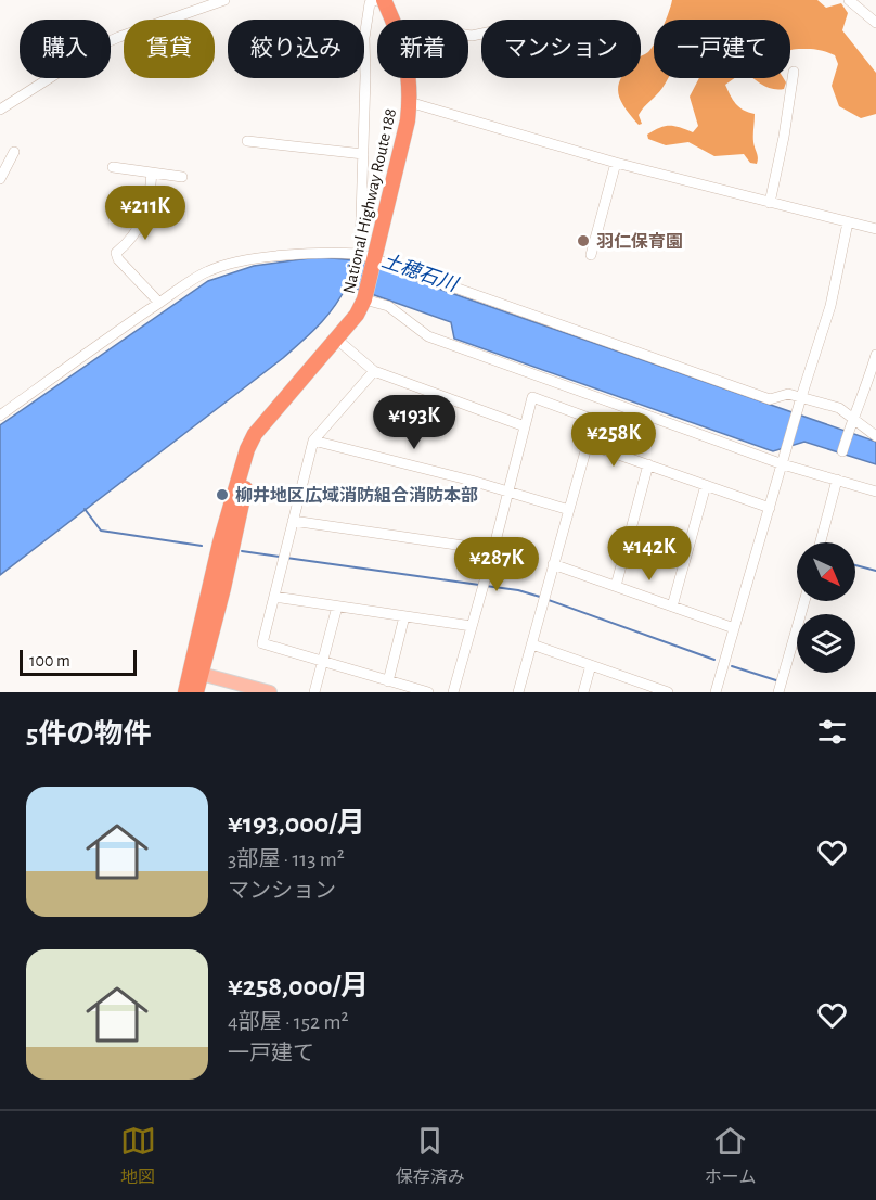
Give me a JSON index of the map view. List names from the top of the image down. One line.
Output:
{"streets":{"highway":["National Highway Route 188"]},"water":["土穂石川"],"places":["羽仁保育園","柳井地区広域消防組合消防本部"],"scale_bar":"100 m","north":"bottom right","page":{"chip":["購入","賃貸","絞り込み","新着","マンション","一戸建て"],"price":["¥211K","¥193K","¥258K","¥142K","¥287K"],"scale":"100 m","heading":"5件の物件","list":[{"name":"¥193,000/月","note":"3部屋 · 113 m² · マンション"},{"name":"¥258,000/月","note":"4部屋 · 152 m² · 一戸建て"}],"tabs":["地図","保存済み","ホーム"]}}
